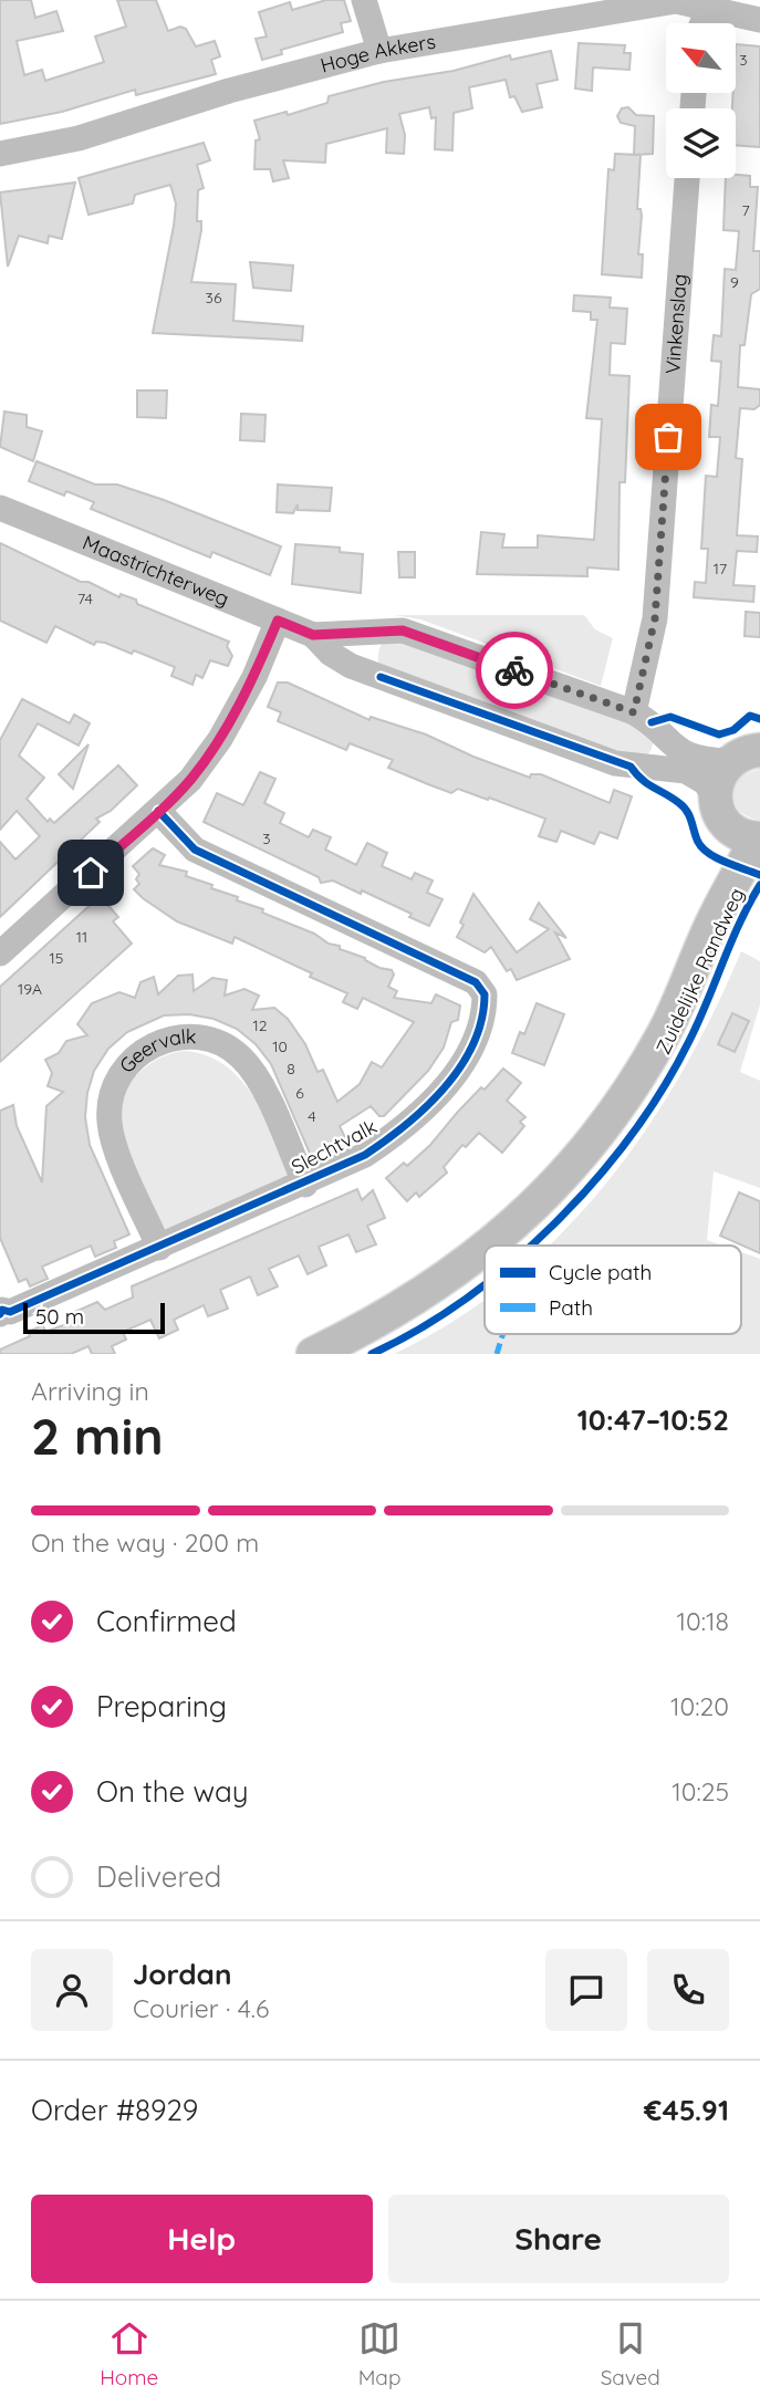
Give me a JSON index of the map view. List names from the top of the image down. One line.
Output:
{"streets":{"main road":["Zuidelijke Randweg"],"street":["Hoge Akkers","Vinkenslag","Maastrichterweg","Geervalk","Slechtvalk"]},"crossings":[["Vinkenslag","Maastrichterweg"],["Geervalk","Slechtvalk"]],"house_numbers":["3","7","9","36","17","74","3","11","15","19A","12","10","8","6","4"],"legend":["Cycle path","Path"],"scale_bar":"50 m","north":"top left","page":{"scale":"50 m","heading":["2 min","Arriving in","10:47–10:52"],"panel":["Jordan","Courier · 4.6","Order #8929","€45.91"],"bar":"On the way · 200 m","list":[["Confirmed","10:18"],["Preparing","10:20"],["On the way","10:25"],"Delivered"],"buttons":["Help","Share"],"tabs":["Home","Map","Saved"]}}
